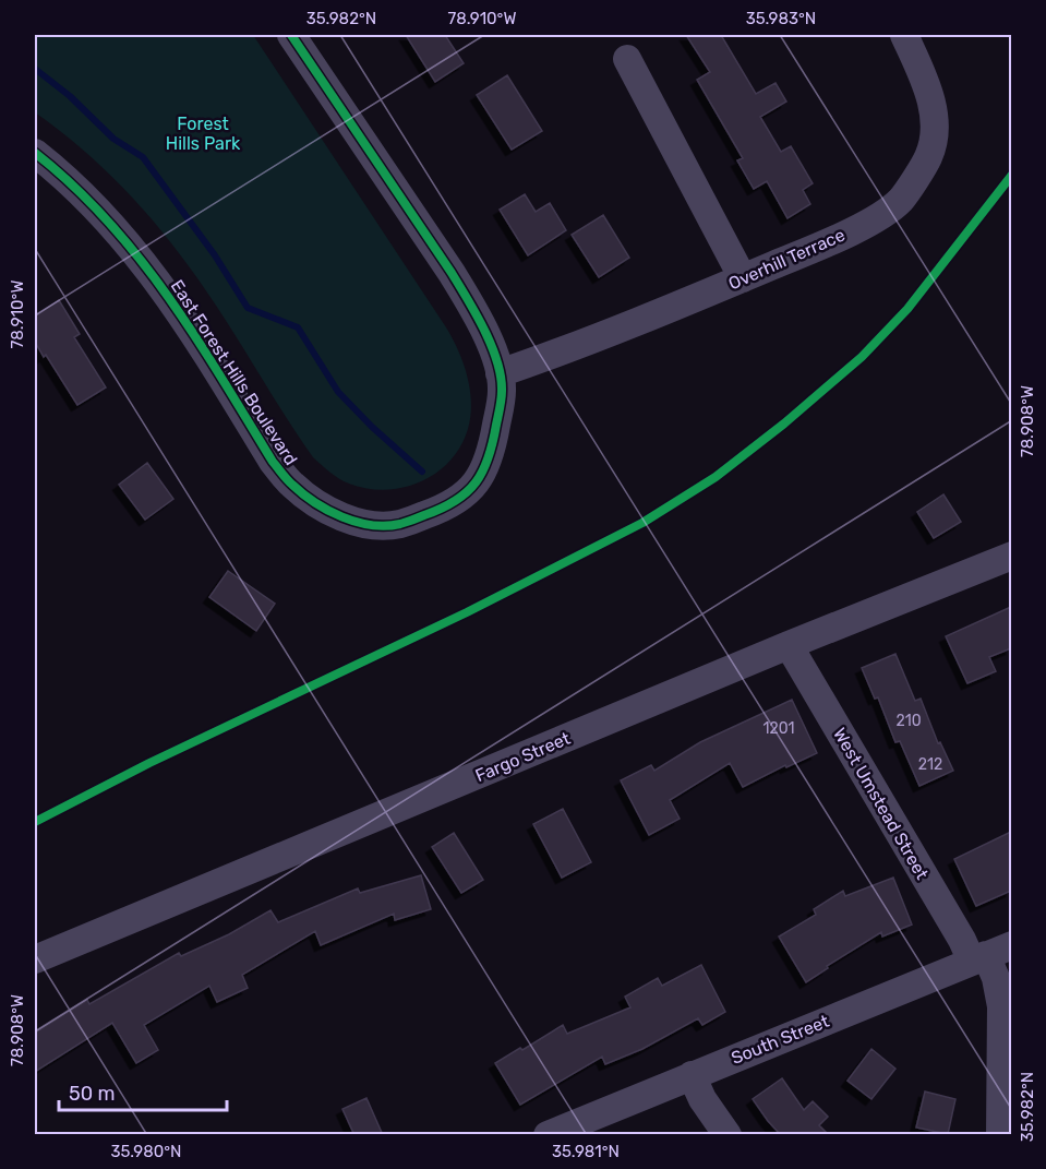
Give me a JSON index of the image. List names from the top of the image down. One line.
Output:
{"streets":{"street":["Overhill Terrace","East Forest Hills Boulevard","Fargo Street","West Umstead Street","South Street"]},"crossings":[["Overhill Terrace","East Forest Hills Boulevard"],["Fargo Street","West Umstead Street"],["West Umstead Street","South Street"]],"parks":["Forest Hills Park"],"house_numbers":["210","1201","212"],"scale_bar":"50 m","coordinates":["35.982°N","78.910°W","35.983°N","78.908°W","35.980°N","35.981°N"]}
